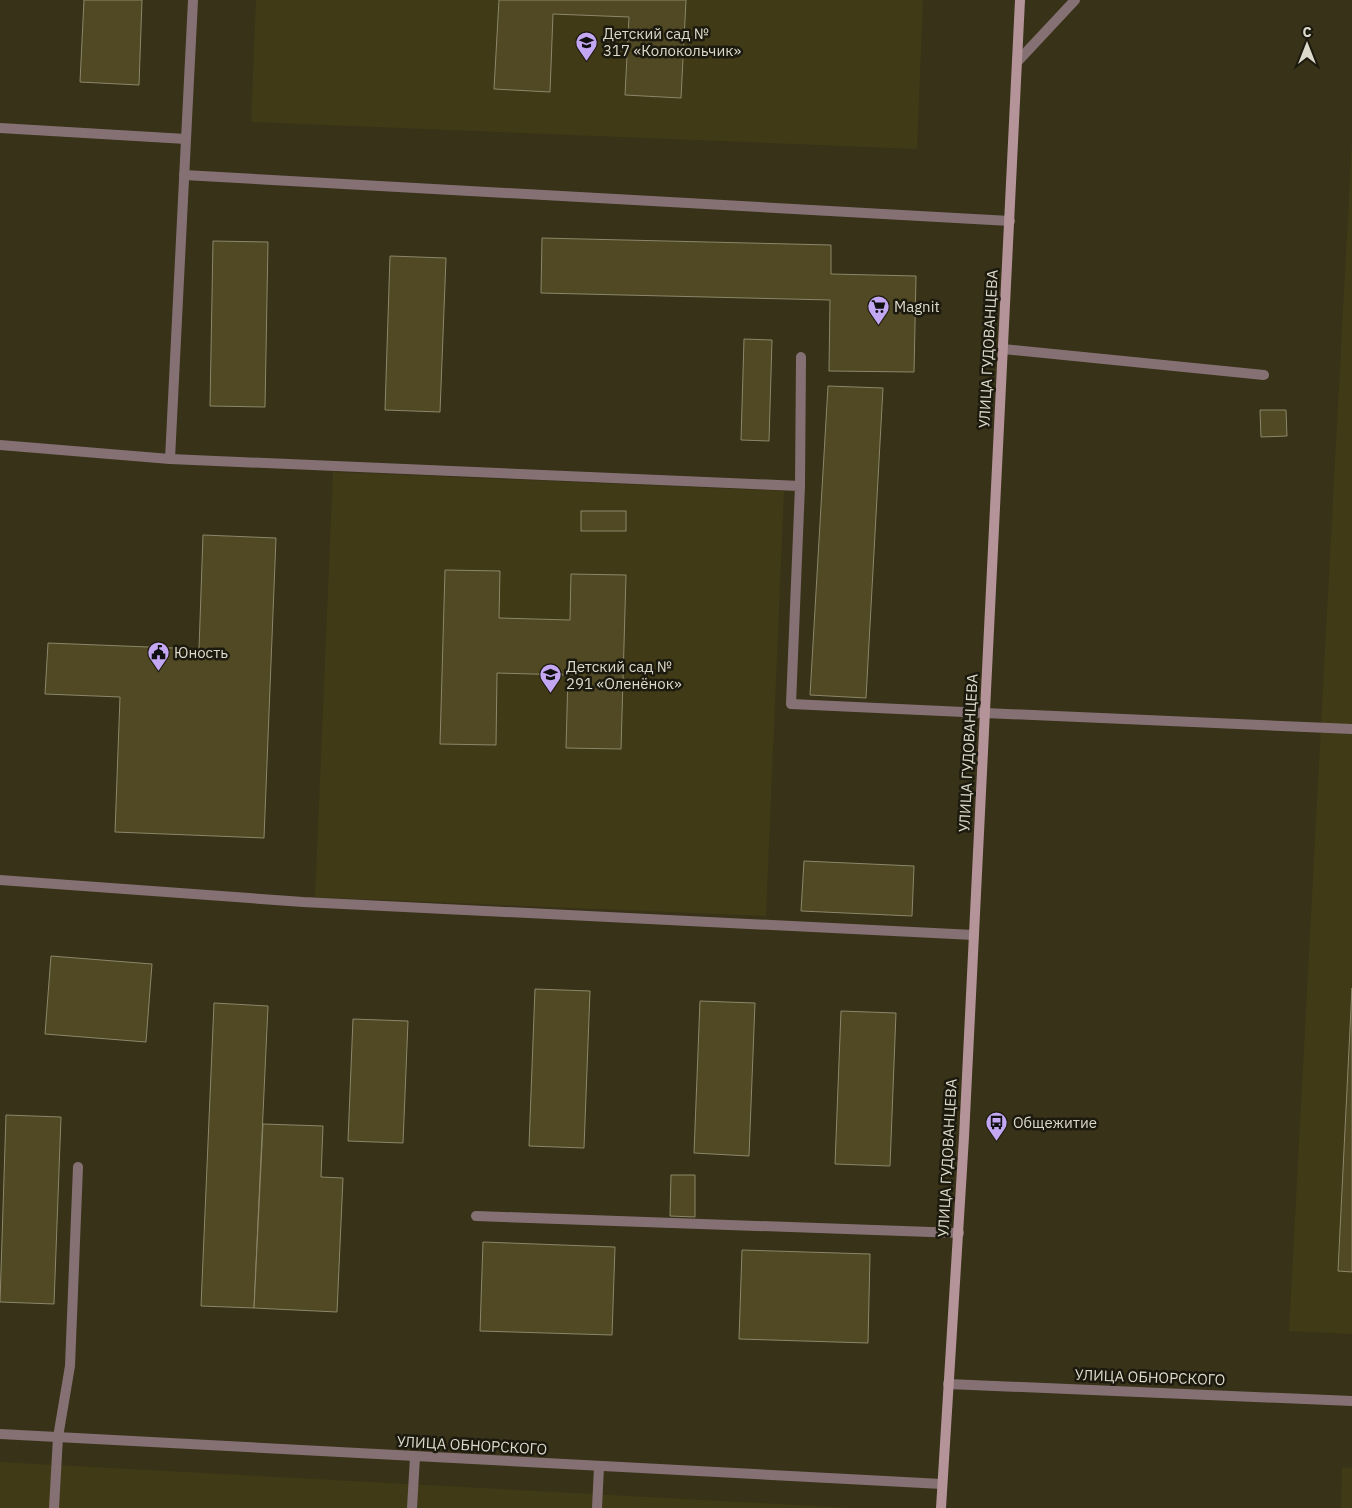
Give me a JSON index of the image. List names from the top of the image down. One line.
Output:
{"streets":{"street":["УЛИЦА ГУДОВАНЦЕВА","УЛИЦА ОБНОРСКОГО"]},"crossings":[["УЛИЦА ГУДОВАНЦЕВА","УЛИЦА ОБНОРСКОГО"]],"places":{"school or university":["Детский сад № 317 «Колокольчик»","Детский сад № 291 «Оленёнок»"],"supermarket":["Magnit"],"public building":["Юность"],"bus stop":["Общежитие"]},"north":"top"}
